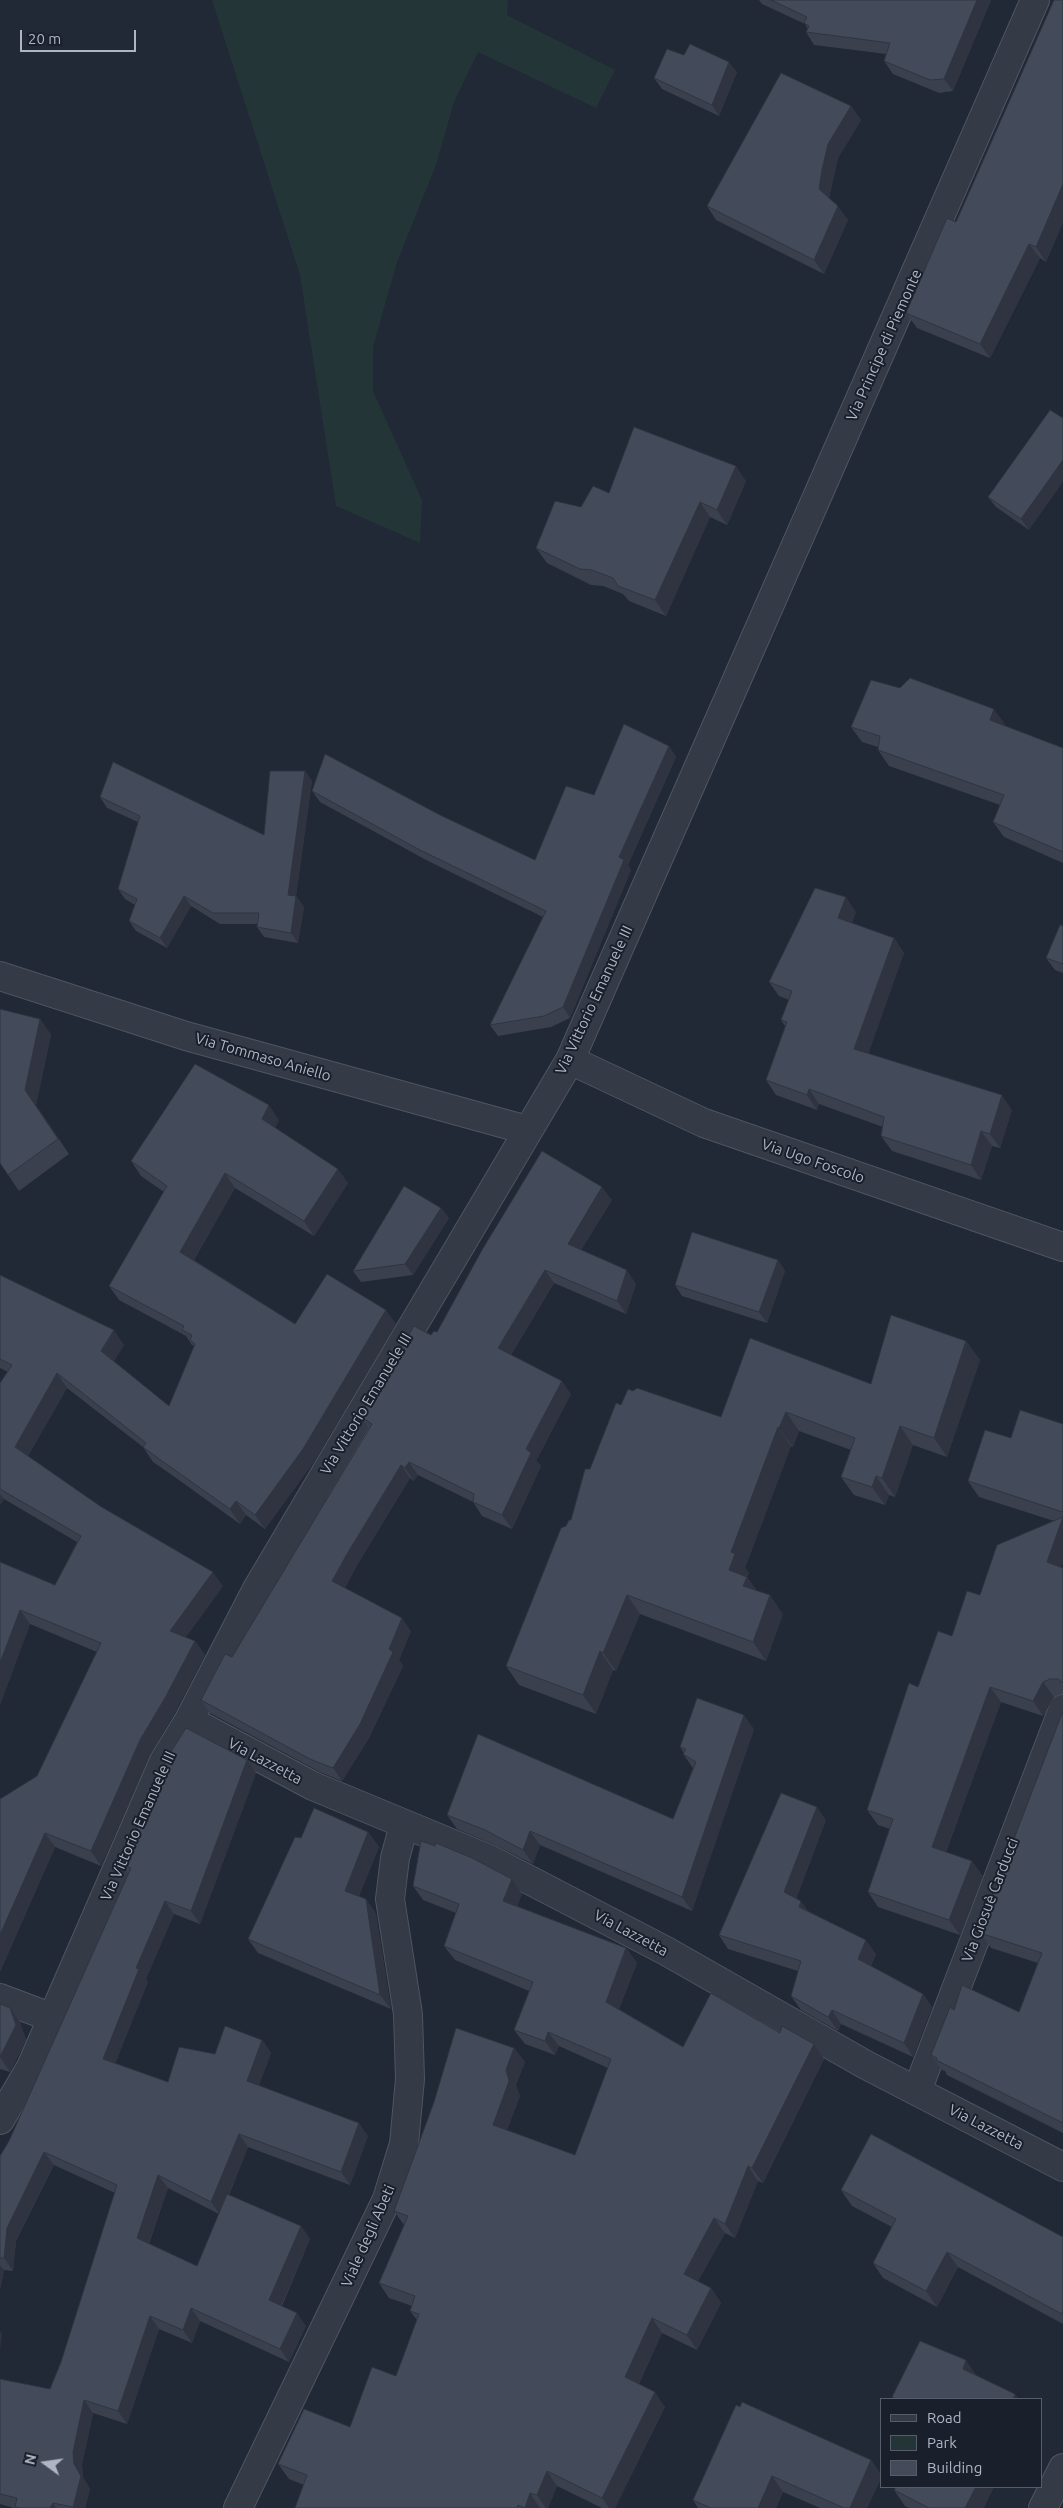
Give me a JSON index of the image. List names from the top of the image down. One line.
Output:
{"streets":{"street":["Via Principe di Piemonte","Via Vittorio Emanuele III","Via Tommaso Aniello","Via Ugo Foscolo","Via Lazzetta","Via Giosuè Carducci","Viale degli Abeti"]},"crossings":[["Via Principe di Piemonte","Via Vittorio Emanuele III"],["Via Vittorio Emanuele III","Via Tommaso Aniello"],["Via Vittorio Emanuele III","Via Ugo Foscolo"],["Via Vittorio Emanuele III","Via Lazzetta"],["Via Lazzetta","Via Giosuè Carducci"],["Via Lazzetta","Viale degli Abeti"]],"legend":["Road","Park","Building"],"scale_bar":"20 m","north":"left"}
